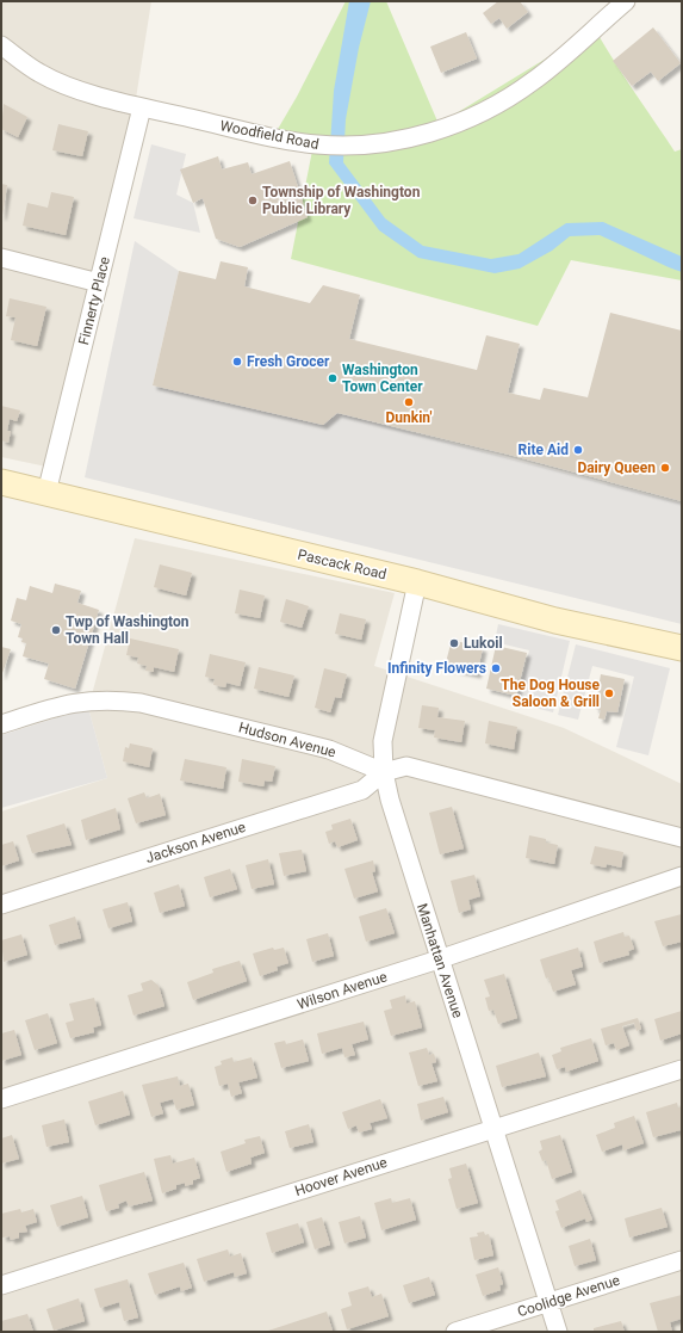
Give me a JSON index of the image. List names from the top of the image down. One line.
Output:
{"streets":{"street":["Woodfield Road","Finnerty Place","Pascack Road","Hudson Avenue","Jackson Avenue","Manhattan Avenue","Wilson Avenue","Hoover Avenue","Coolidge Avenue"]},"crossings":[["Woodfield Road","Finnerty Place"],["Finnerty Place","Pascack Road"],["Pascack Road","Manhattan Avenue"],["Hudson Avenue","Jackson Avenue"],["Hudson Avenue","Manhattan Avenue"],["Jackson Avenue","Manhattan Avenue"],["Manhattan Avenue","Wilson Avenue"],["Manhattan Avenue","Hoover Avenue"],["Manhattan Avenue","Coolidge Avenue"]],"places":["Township of Washington Public Library","Fresh Grocer","Washington Town Center","Dunkin'","Rite Aid","Dairy Queen","Twp of Washington Town Hall","Lukoil","Infinity Flowers","The Dog House Saloon & Grill"]}
